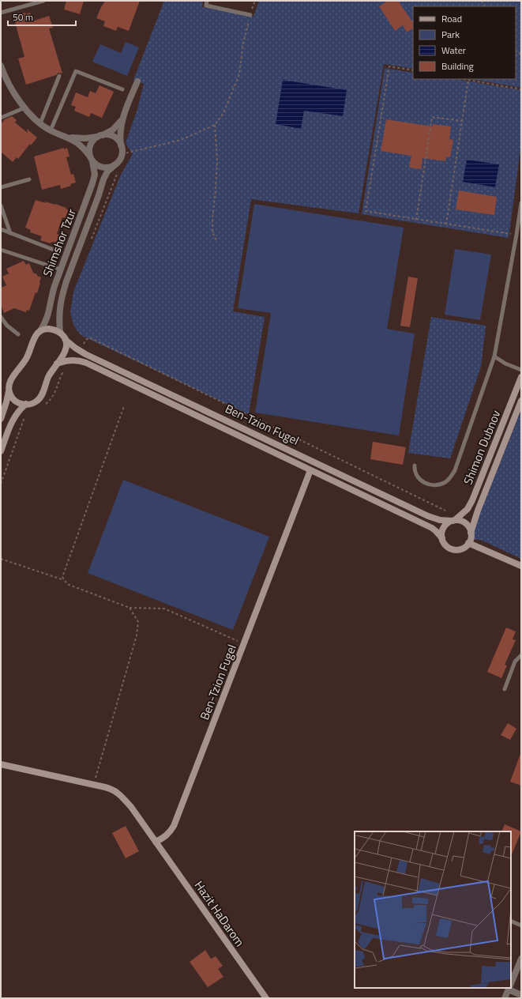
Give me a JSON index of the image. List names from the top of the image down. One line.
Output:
{"streets":{"street":["Shimshor Tzur","Ben-Tzion Fugel","Shimon Dubnov","Hazit HaDarom"]},"crossings":[["Shimshor Tzur","Ben-Tzion Fugel"],["Ben-Tzion Fugel","Shimon Dubnov"],["Ben-Tzion Fugel","Hazit HaDarom"]],"legend":["Road","Park","Water","Building"],"scale_bar":"50 m"}
